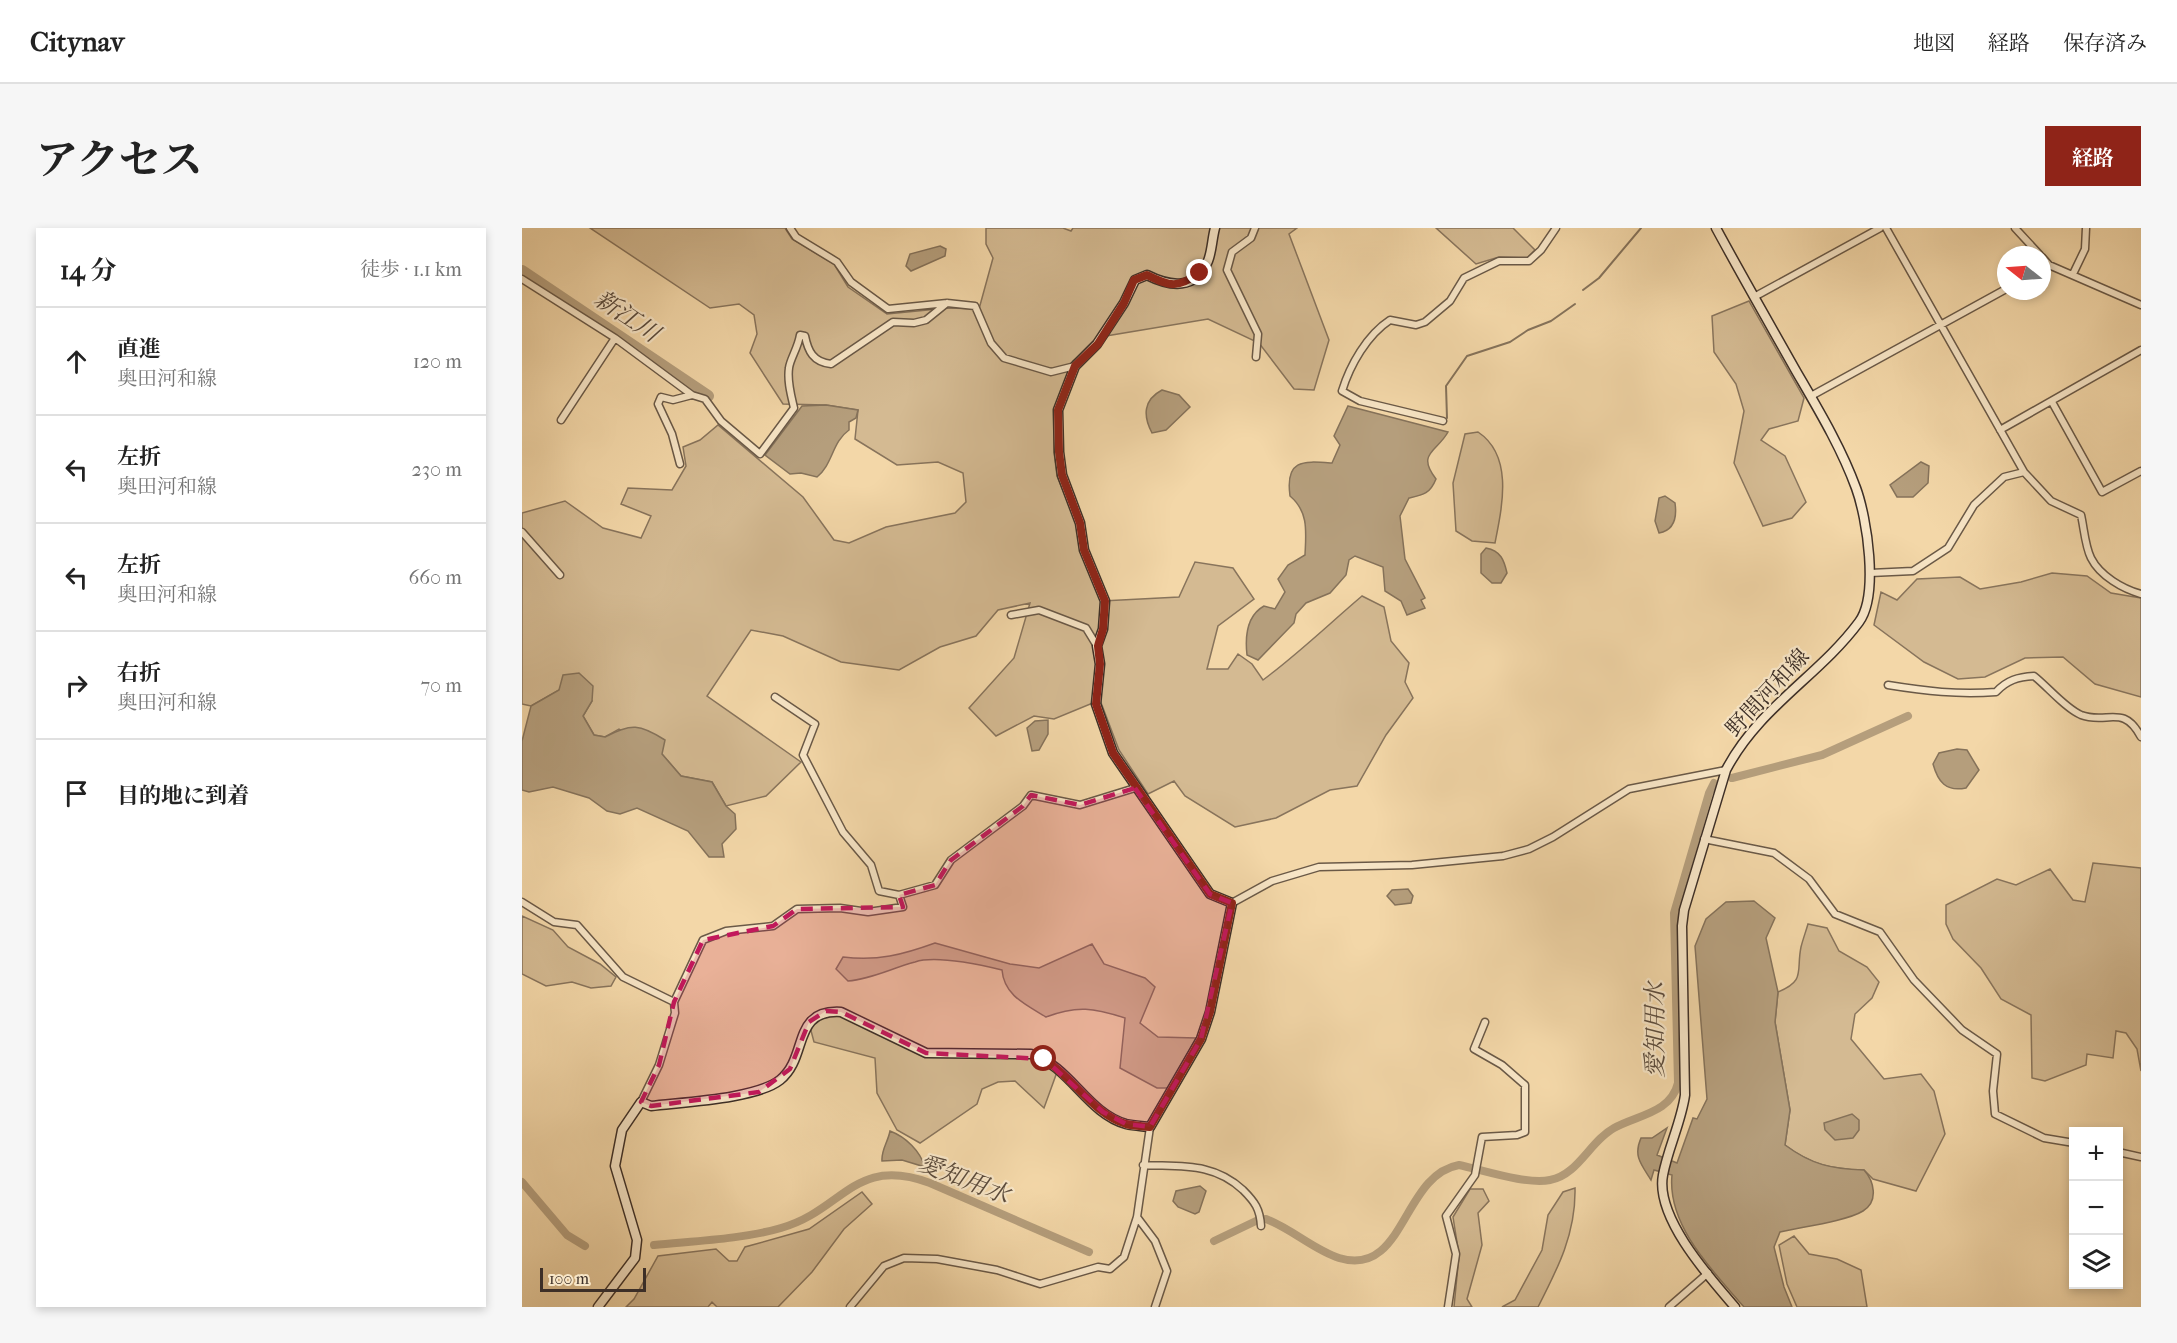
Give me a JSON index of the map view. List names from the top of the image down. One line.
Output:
{"streets":{"main road":["野間河和線"]},"water":["新江川","愛知用水"],"scale_bar":"100 m","north":"left","page":{"header":"Citynav","nav":["地図","経路","保存済み"],"title":"アクセス","buttons":"経路","heading":["14 分","徒歩 · 1.1 km"],"list":[["直進","奥田河和線","120 m"],["左折","奥田河和線","230 m"],["左折","奥田河和線","660 m"],["右折","奥田河和線","70 m"],"目的地に到着"],"map_buttons":["+","−"],"scale":"100 m"}}
